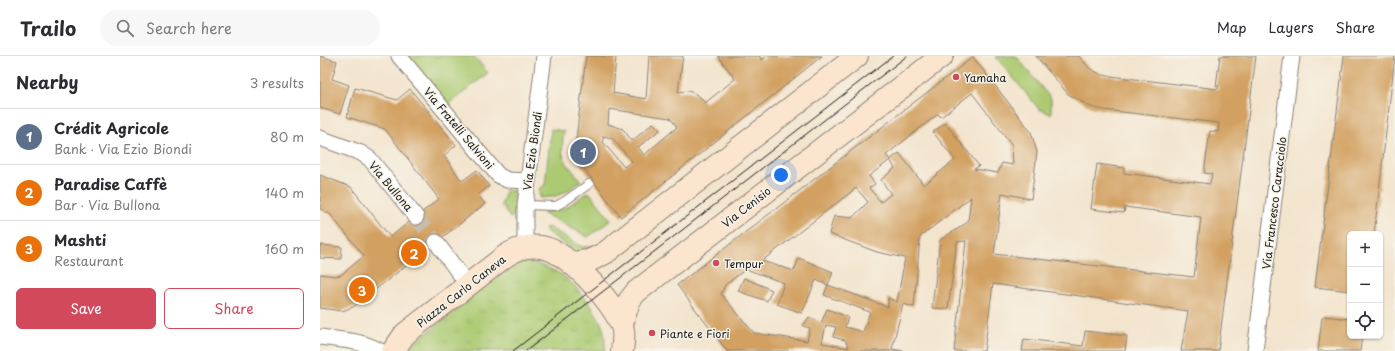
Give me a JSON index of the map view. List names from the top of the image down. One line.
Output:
{"streets":{"main road":["Via Cenisio","Piazza Carlo Caneva"],"street":["Via Fratelli Salvioni","Via Ezio Biondi","Via Bullona","Via Francesco Caracciolo"]},"crossings":[["Via Fratelli Salvioni","Via Ezio Biondi"],["Via Ezio Biondi","Piazza Carlo Caneva"],["Via Cenisio","Piazza Carlo Caneva"]],"places":["Yamaha","Tempur","Piante e Fiori"],"page":{"header":"Trailo","search":"Search here","nav":["Map","Layers","Share"],"heading":["Nearby","3 results"],"list":[{"mark":"1","name":"Crédit Agricole","note":"Bank · Via Ezio Biondi","value":"80 m"},{"mark":"2","name":"Paradise Caffè","note":"Bar · Via Bullona","value":"140 m"},{"mark":"3","name":"Mashti","note":"Restaurant","value":"160 m"}],"pins":["1","2","3"],"map_buttons":["+","−"],"buttons":["Save","Share"]}}
